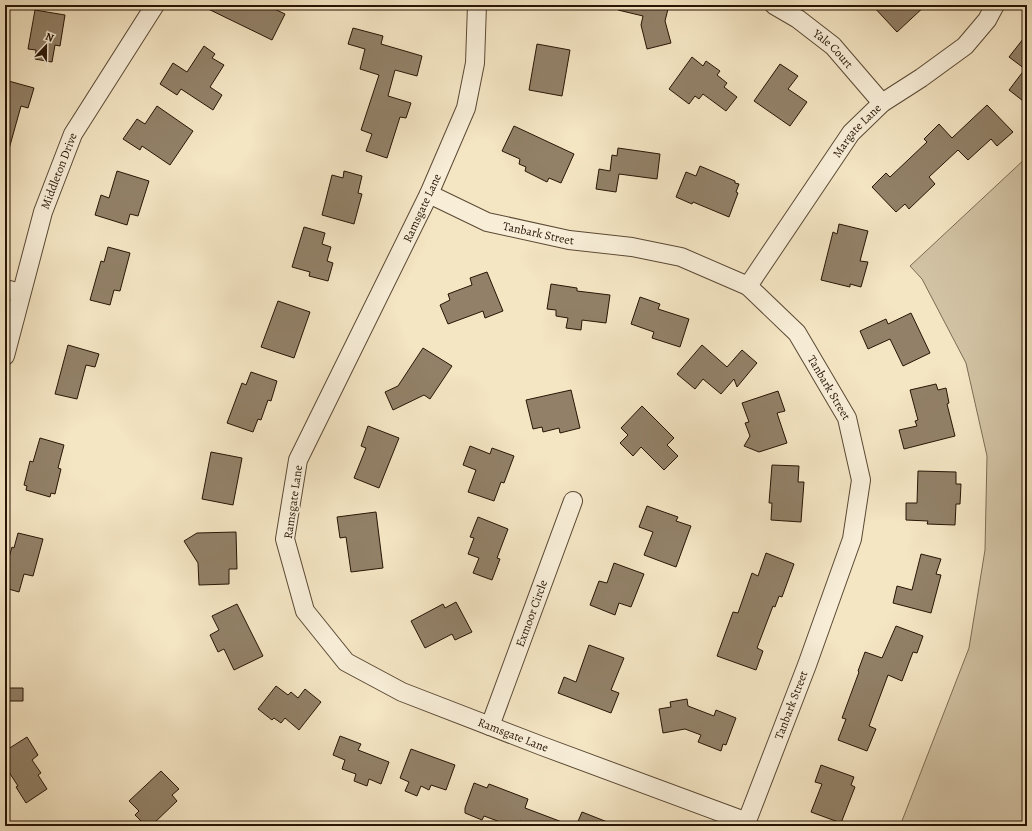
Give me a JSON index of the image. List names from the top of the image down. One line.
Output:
{"streets":{"street":["Yale Court","Margate Lane","Middleton Drive","Ramsgate Lane","Tanbark Street","Exmoor Circle"]},"crossings":[["Yale Court","Margate Lane"],["Margate Lane","Tanbark Street"],["Ramsgate Lane","Tanbark Street"],["Ramsgate Lane","Exmoor Circle"]],"north":"top"}
